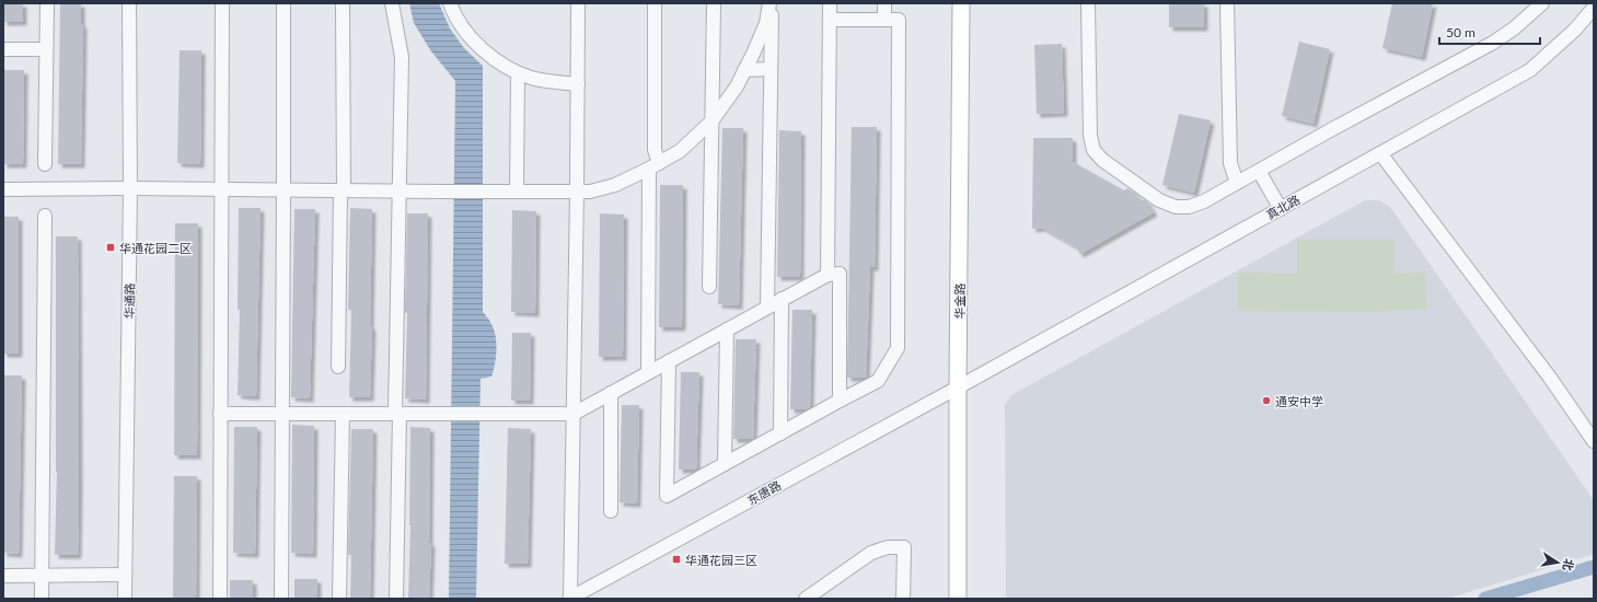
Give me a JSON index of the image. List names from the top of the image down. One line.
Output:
{"streets":{"main road":["华金路"],"street":["真北路","华通路","东唐路"]},"crossings":[["真北路","华金路"],["真北路","东唐路"],["华金路","东唐路"]],"places":{"transit":["华通花园二区","华通花园三区"],"other":["通安中学"]},"scale_bar":"50 m","north":"right"}
